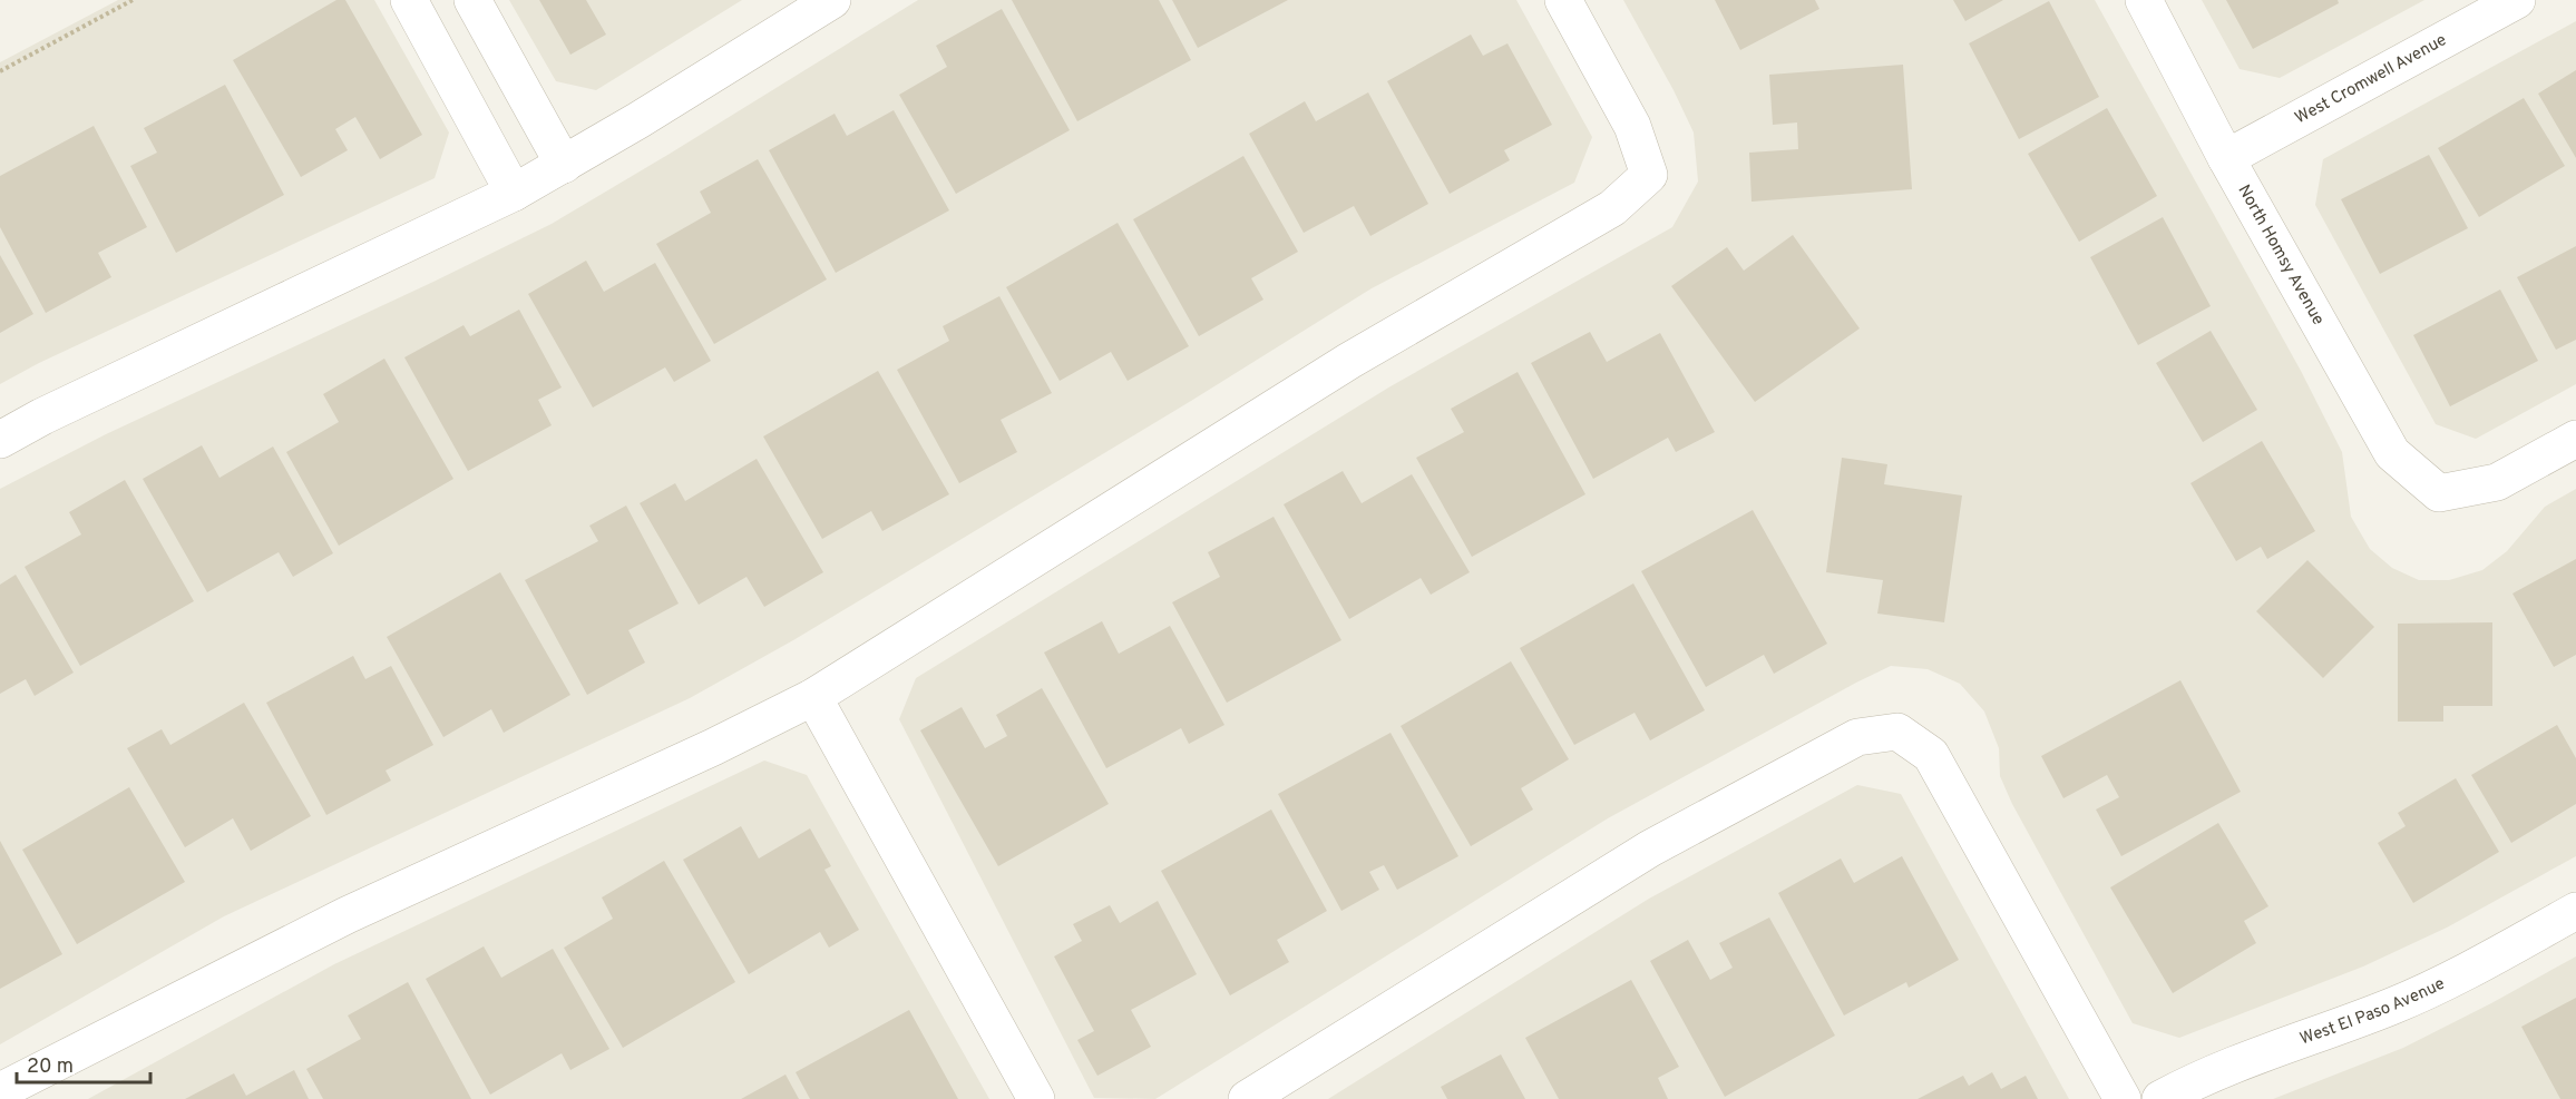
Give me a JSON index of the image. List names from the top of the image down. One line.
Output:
{"streets":{"street":["West Cromwell Avenue","North Homsy Avenue","West El Paso Avenue"]},"crossings":[["West Cromwell Avenue","North Homsy Avenue"]],"scale_bar":"20 m"}
